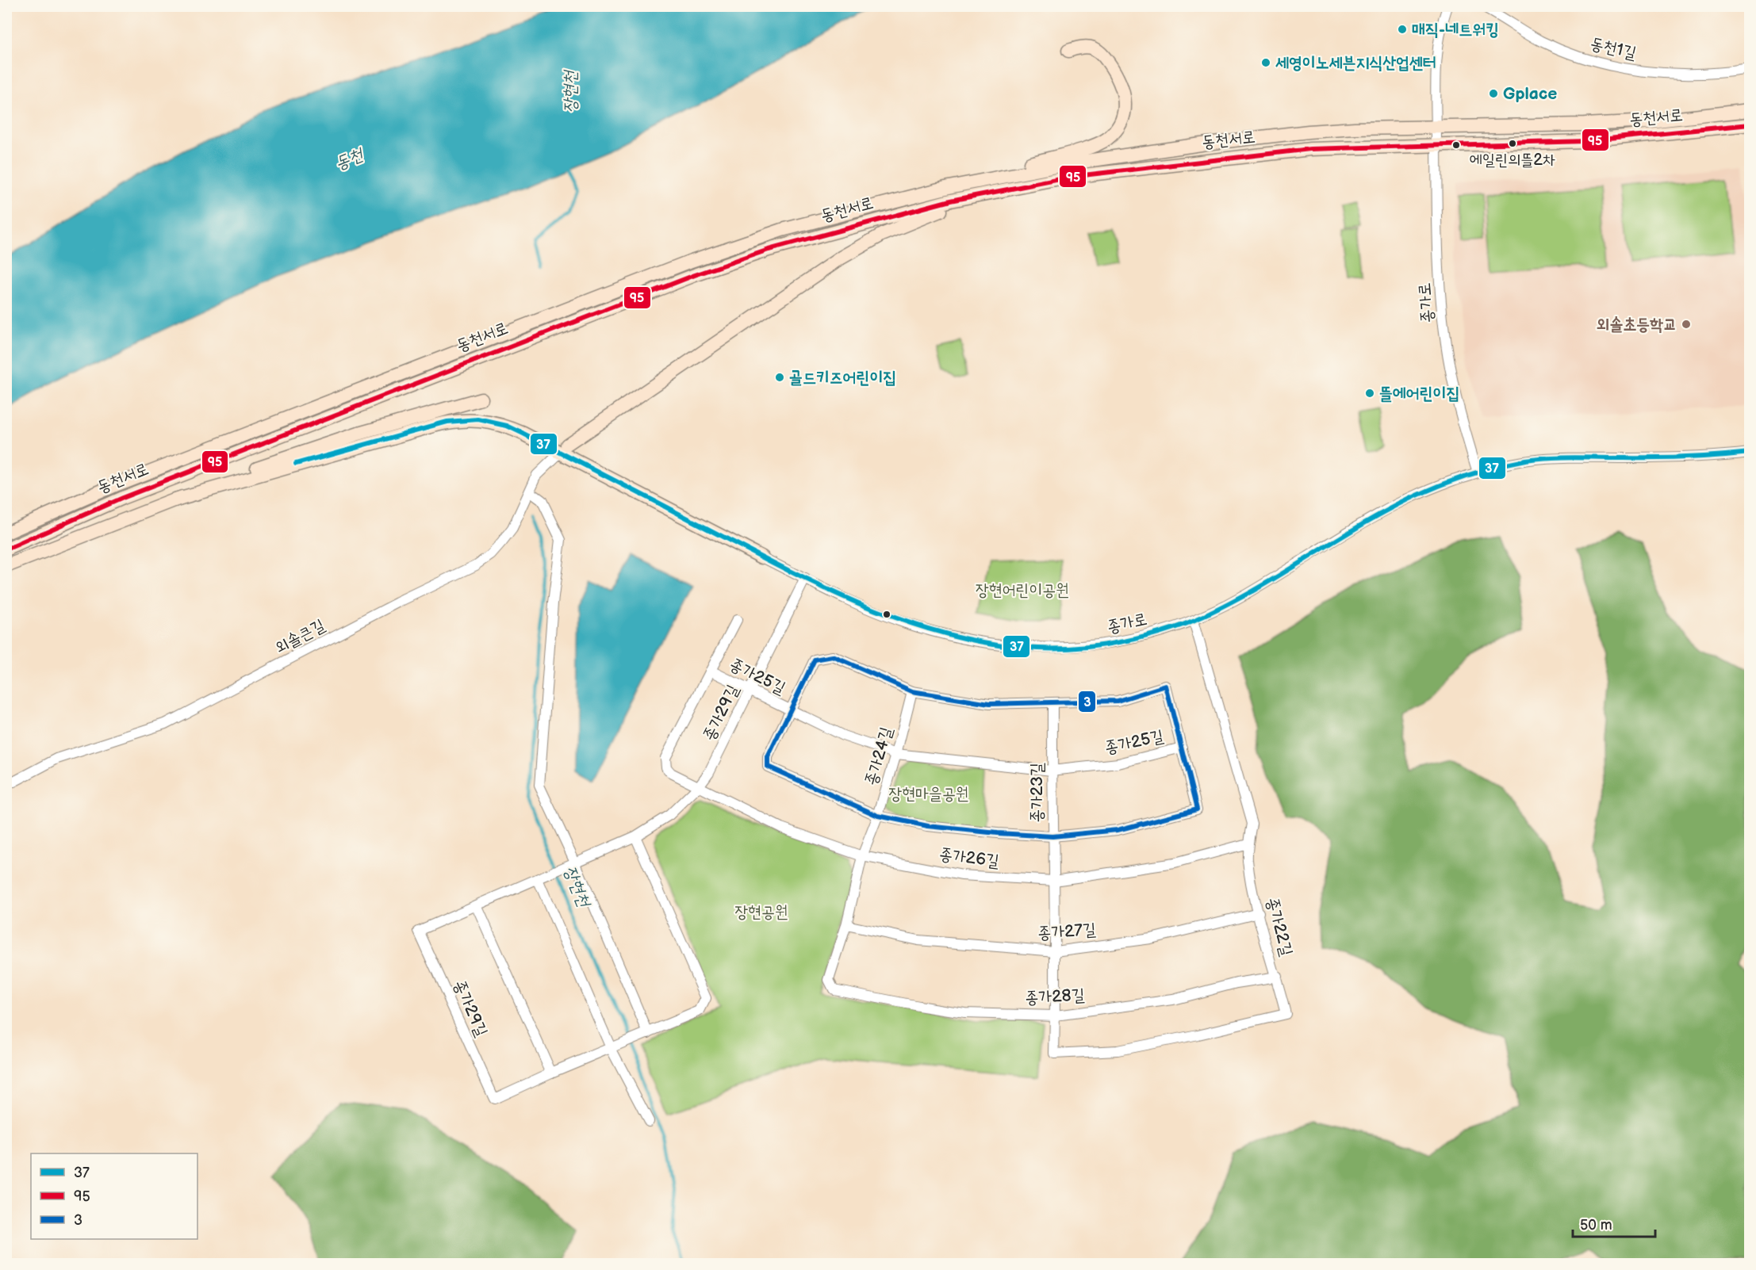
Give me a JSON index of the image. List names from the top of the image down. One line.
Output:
{"streets":{"main road":["동천서로"],"street":["동천1길","종가로","외솔큰길","종가25길","종가29길","종가24길","종가23길","종가26길","종가22길","종가27길","종가28길"]},"crossings":[["동천서로","종가로"],["종가로","종가29길"],["종가로","종가22길"],["종가25길","종가29길"],["종가25길","종가24길"],["종가25길","종가23길"],["종가25길","종가26길"],["종가29길","종가26길"],["종가24길","종가26길"],["종가24길","종가27길"],["종가24길","종가28길"],["종가23길","종가26길"],["종가23길","종가22길"],["종가23길","종가27길"],["종가23길","종가28길"],["종가26길","종가22길"],["종가22길","종가27길"],["종가22길","종가28길"]],"water":["장현천","동천"],"parks":["장현어린이공원","장현마을공원","장현공원"],"places":["매직-네트워킹","세영이노세븐지식산업센터","Gplace","에일린의뜰2차","외솔초등학교","골드키즈어린이집","뜰에어린이집"],"lines":["transit line 95","transit line 37","transit line 3"],"legend":["37","95","3"],"scale_bar":"50 m"}
